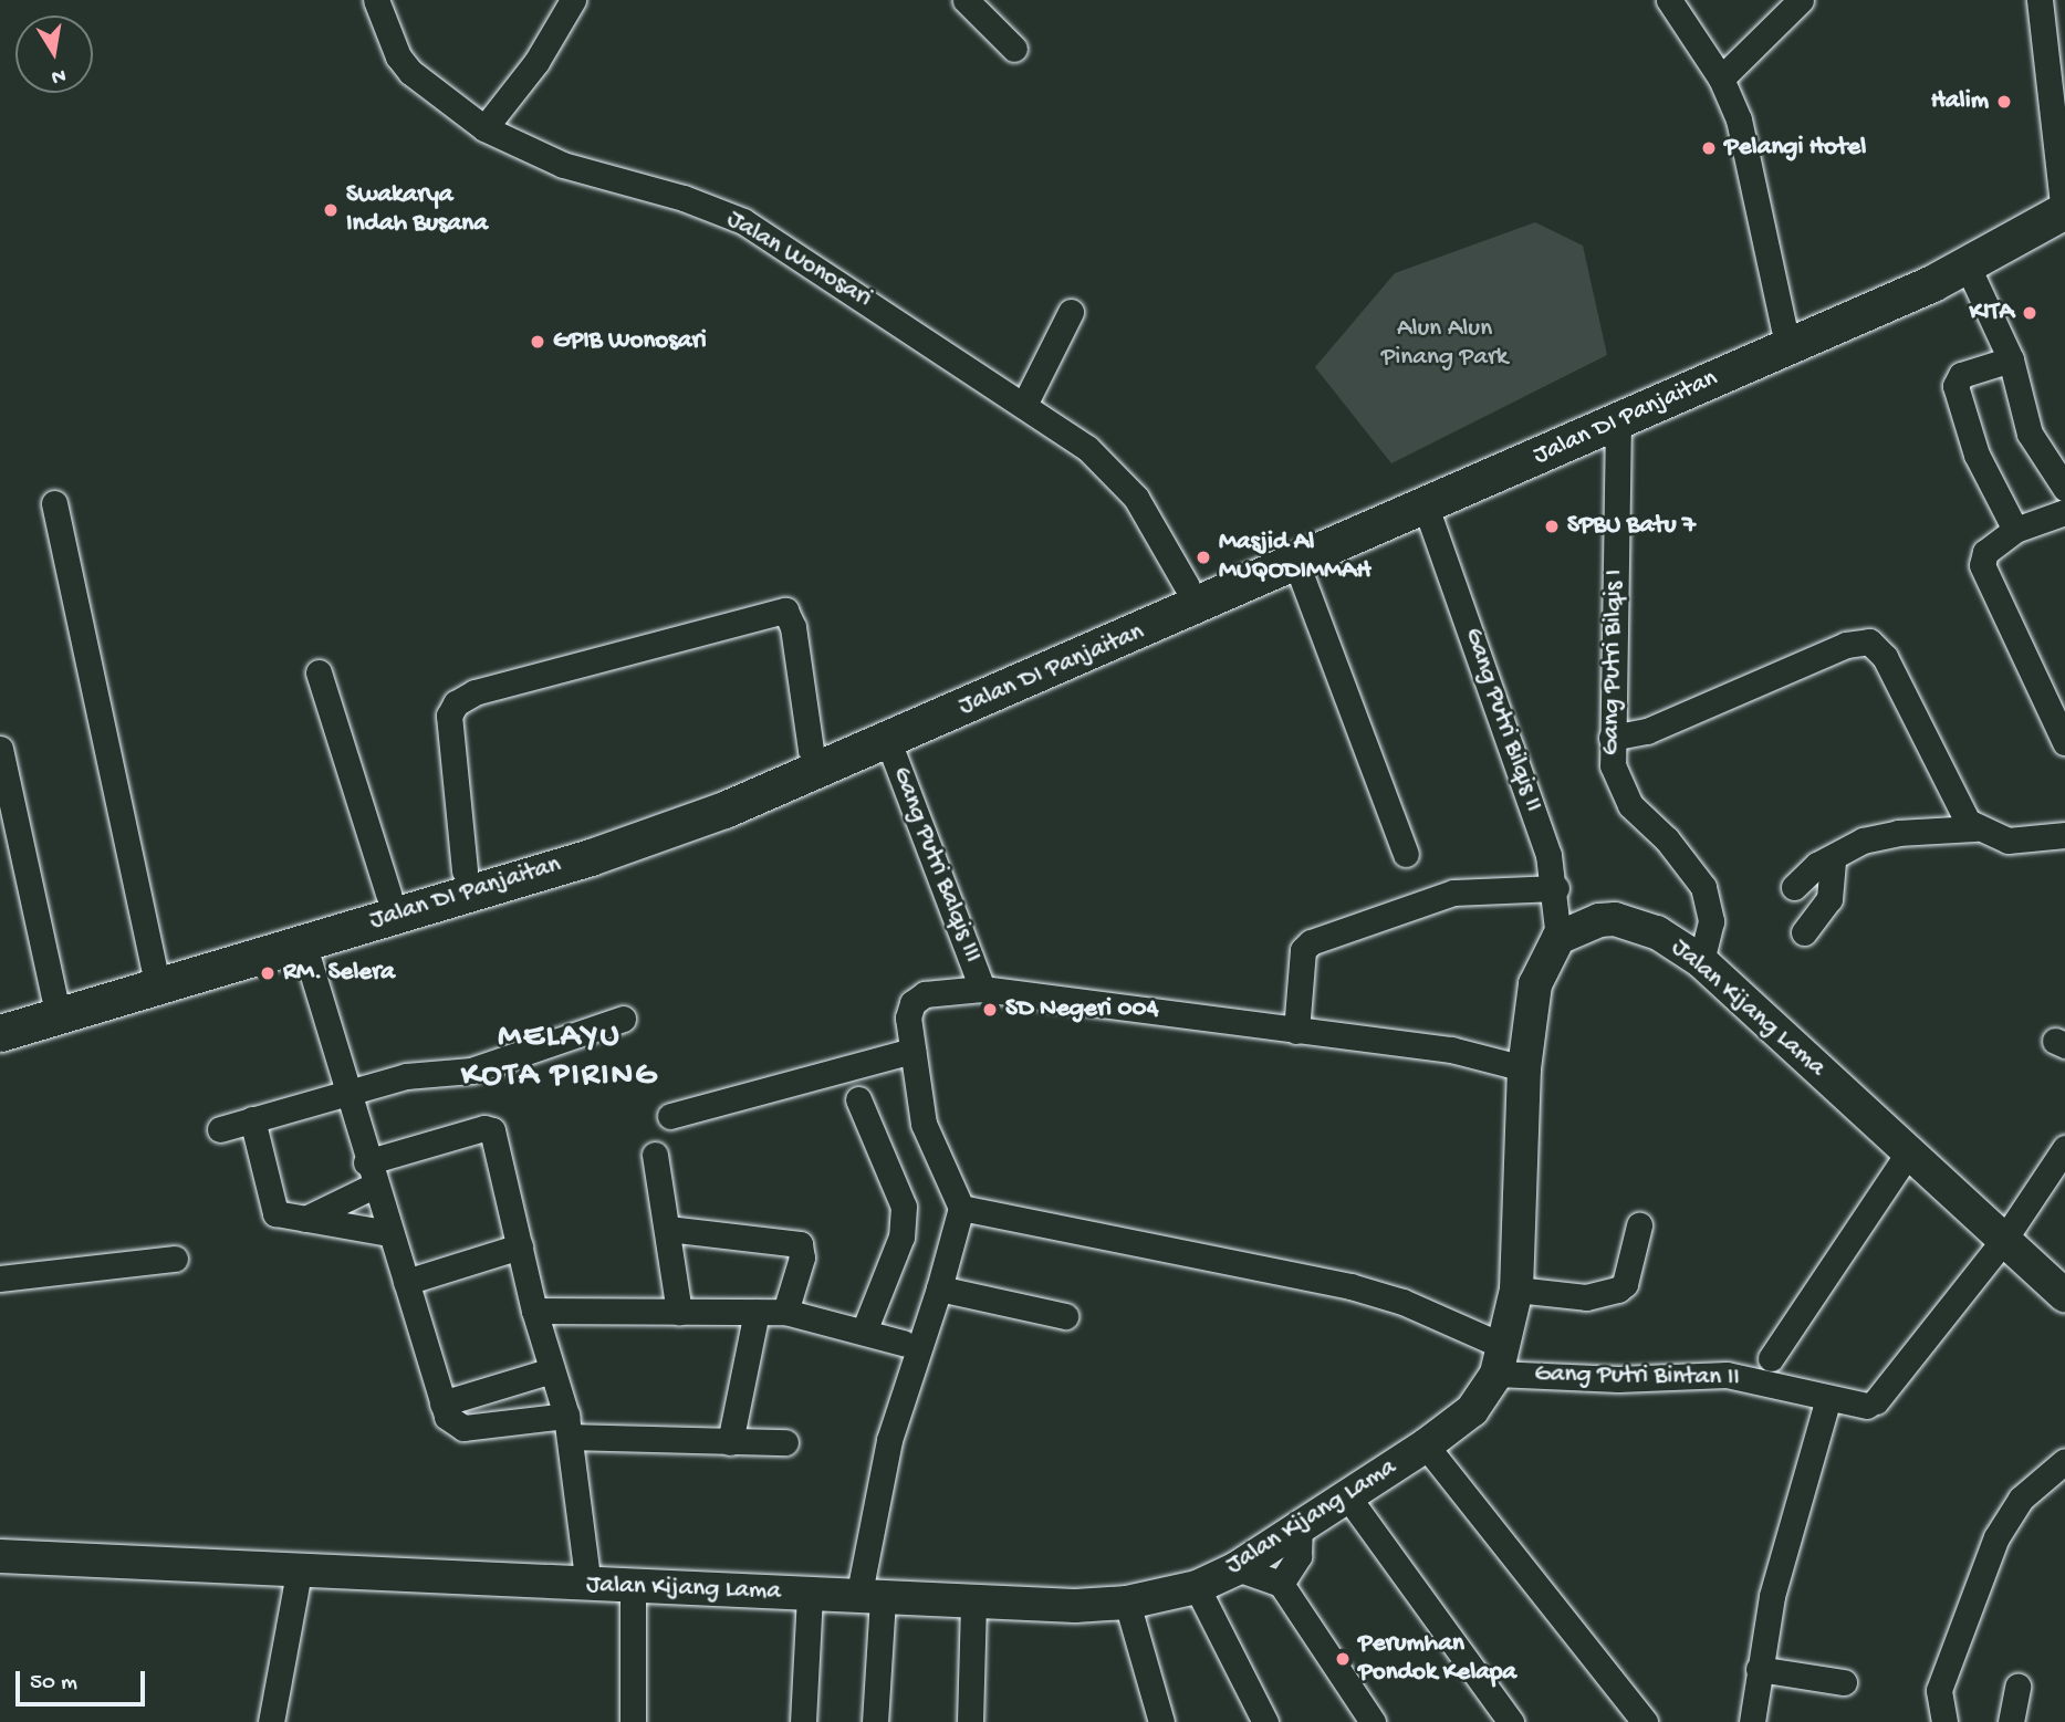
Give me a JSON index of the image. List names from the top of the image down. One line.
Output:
{"streets":{"highway":["Jalan DI Panjaitan"],"main road":["Jalan Kijang Lama"],"street":["Jalan Wonosari","Gang Putri Bilqis I","Gang Putri Bilqis II","Gang Putri Balqis III","Gang Putri Bintan II"]},"crossings":[["Jalan Wonosari","Jalan DI Panjaitan"],["Jalan DI Panjaitan","Gang Putri Bilqis I"],["Jalan DI Panjaitan","Gang Putri Bilqis II"],["Jalan DI Panjaitan","Gang Putri Balqis III"],["Gang Putri Bilqis I","Jalan Kijang Lama"],["Gang Putri Bilqis II","Jalan Kijang Lama"],["Jalan Kijang Lama","Gang Putri Bintan II"]],"districts":["MELAYU KOTA PIRING"],"parks":["Alun Alun Pinang Park"],"places":["Halim","Pelangi Hotel","Swakarya Indah Busana","KITA","GPIB Wonosari","SPBU Batu 7","Masjid Al MUQODIMMAH","RM. Selera","SD Negeri 004","Perumhan Pondok Kelapa"],"scale_bar":"50 m","north":"bottom"}
